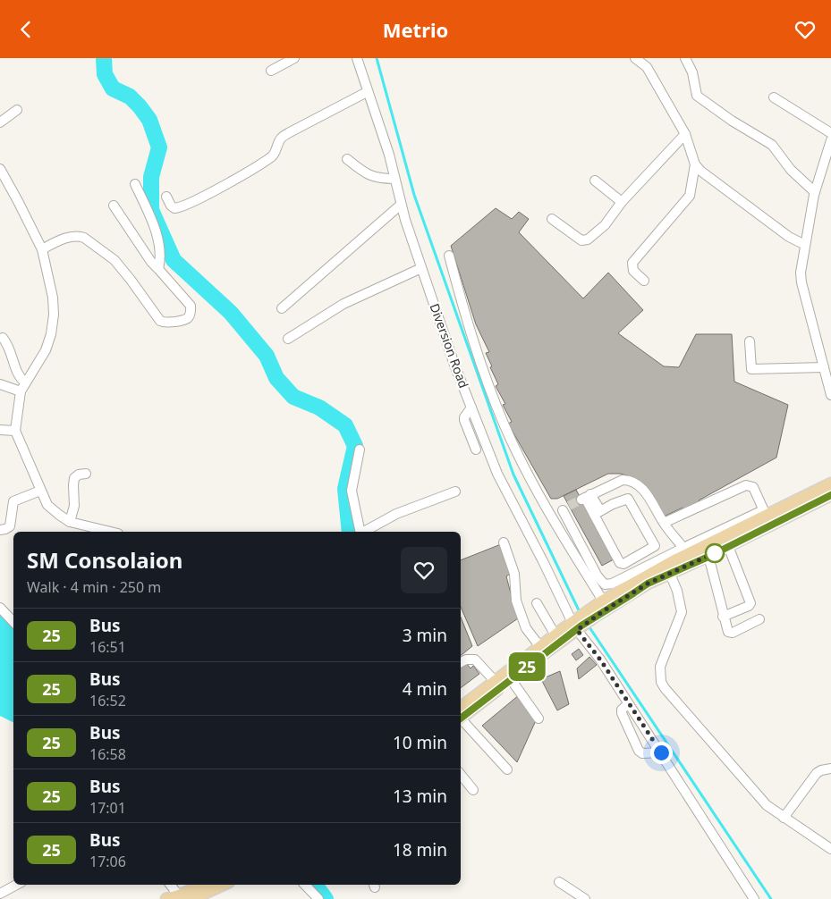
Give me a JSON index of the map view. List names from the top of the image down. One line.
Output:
{"streets":{"street":["Diversion Road"]},"lines":["bus line 25"],"page":{"header":"Metrio","on_map":"25","heading":["SM Consolaion","Walk · 4 min · 250 m"],"list":[{"mark":"25","name":"Bus","note":"16:51","value":"3 min"},{"mark":"25","name":"Bus","note":"16:52","value":"4 min"},{"mark":"25","name":"Bus","note":"16:58","value":"10 min"},{"mark":"25","name":"Bus","note":"17:01","value":"13 min"},{"mark":"25","name":"Bus","note":"17:06","value":"18 min"}]}}
